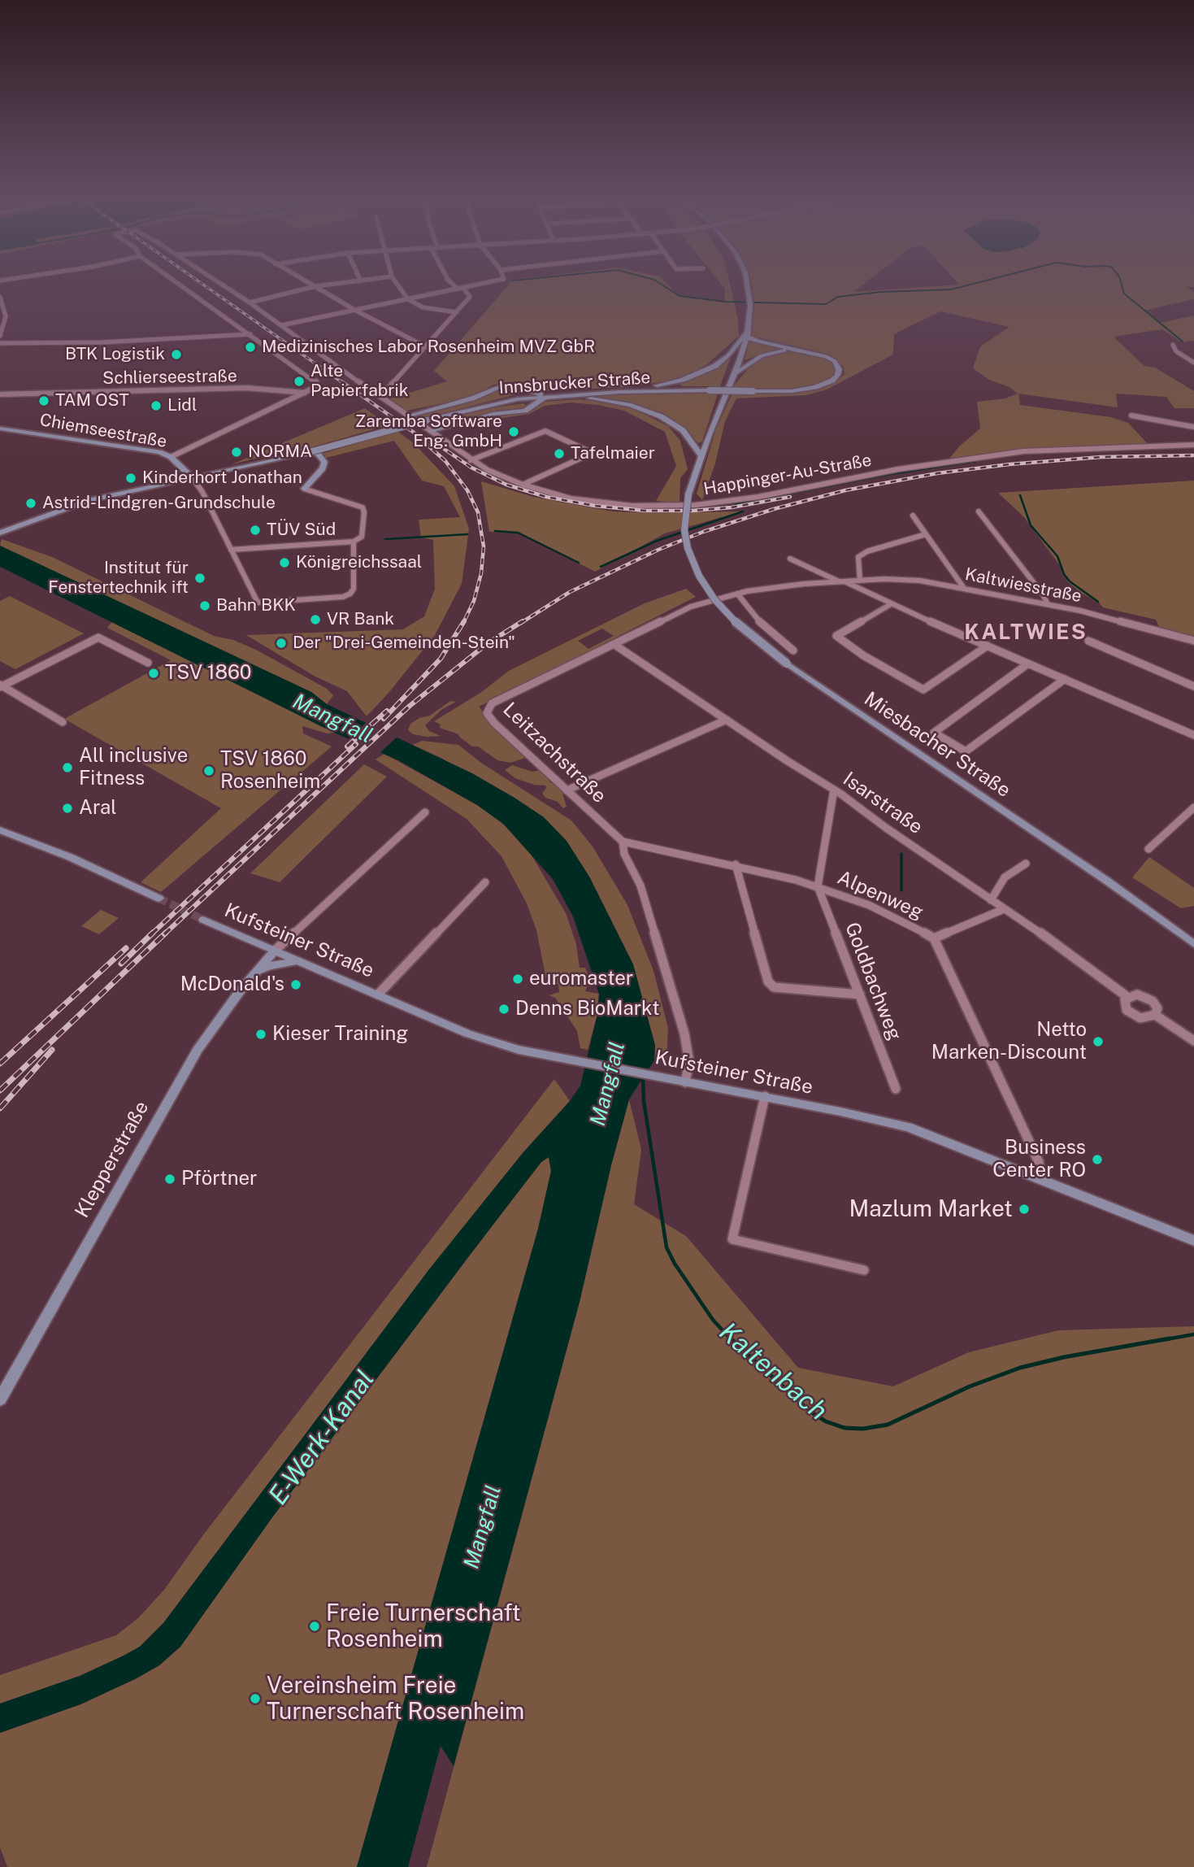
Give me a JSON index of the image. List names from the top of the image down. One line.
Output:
{"streets":{"main road":["Innsbrucker Straße","Chiemseestraße","Miesbacher Straße","Kufsteiner Straße","Klepperstraße"],"street":["Schlierseestraße","Happinger-Au-Straße","Kaltwiesstraße","Leitzachstraße","Isarstraße","Alpenweg","Goldbachweg"]},"crossings":[["Innsbrucker Straße","Chiemseestraße"],["Kaltwiesstraße","Leitzachstraße"],["Leitzachstraße","Isarstraße"],["Leitzachstraße","Alpenweg"],["Leitzachstraße","Kufsteiner Straße"],["Alpenweg","Kufsteiner Straße"],["Alpenweg","Goldbachweg"],["Kufsteiner Straße","Klepperstraße"]],"districts":["KALTWIES"],"water":["Mangfall","Kaltenbach","E-Werk-Kanal"],"places":["Medizinisches Labor Rosenheim MVZ GbR","BTK Logistik","Alte Papierfabrik","TAM OST","Lidl","Zaremba Software Eng. GmbH","NORMA","Tafelmaier","Kinderhort Jonathan","Astrid-Lindgren-Grundschule","TÜV Süd","Königreichssaal","Institut für Fenstertechnik ift","Bahn BKK","VR Bank","Der \"Drei-Gemeinden-Stein\"","TSV 1860","All inclusive Fitness","TSV 1860 Rosenheim","Aral","euromaster","McDonald's","Denns BioMarkt","Kieser Training","Netto Marken-Discount","Business Center RO","Pförtner","Mazlum Market","Freie Turnerschaft Rosenheim","Vereinsheim Freie Turnerschaft Rosenheim"]}
